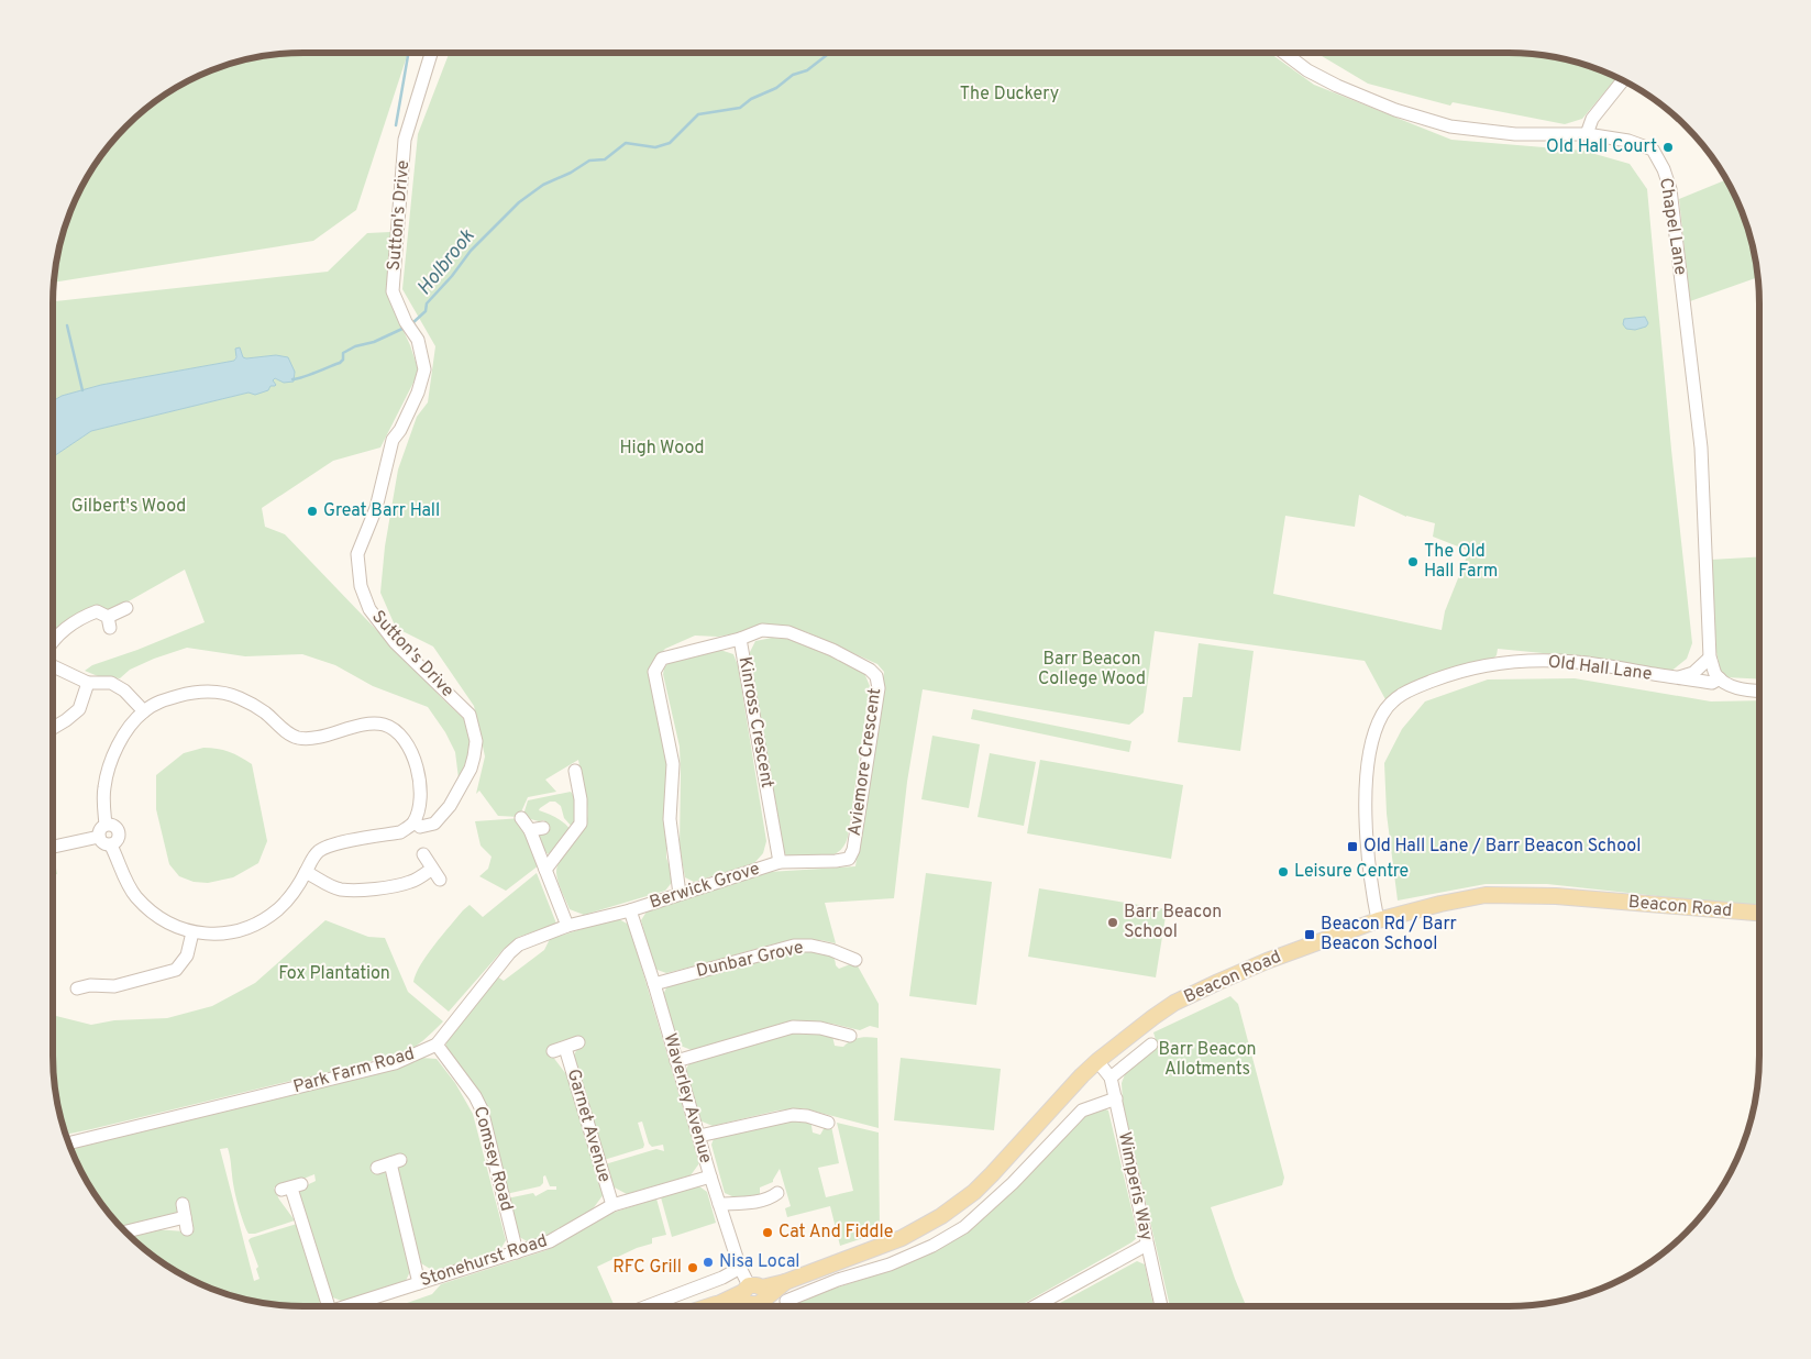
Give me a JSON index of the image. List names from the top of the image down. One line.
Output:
{"streets":{"main road":["Beacon Road"],"street":["Sutton's Drive","Chapel Lane","Old Hall Lane","Kinross Crescent","Aviemore Crescent","Berwick Grove","Dunbar Grove","Park Farm Road","Waverley Avenue","Garnet Avenue","Comsey Road","Wimperis Way","Stonehurst Road"]},"crossings":[["Chapel Lane","Old Hall Lane"],["Old Hall Lane","Beacon Road"],["Kinross Crescent","Aviemore Crescent"],["Kinross Crescent","Berwick Grove"],["Aviemore Crescent","Berwick Grove"],["Berwick Grove","Park Farm Road"],["Berwick Grove","Waverley Avenue"],["Beacon Road","Waverley Avenue"],["Beacon Road","Wimperis Way"],["Dunbar Grove","Waverley Avenue"],["Park Farm Road","Waverley Avenue"],["Park Farm Road","Comsey Road"],["Waverley Avenue","Stonehurst Road"],["Garnet Avenue","Stonehurst Road"],["Comsey Road","Stonehurst Road"]],"water":["Holbrook"],"parks":["The Duckery","High Wood","Gilbert's Wood","Barr Beacon College Wood","Fox Plantation","Barr Beacon Allotments"],"places":{"other":["Old Hall Court","Great Barr Hall","The Old Hall Farm","Leisure Centre","Barr Beacon School","Cat And Fiddle","Nisa Local","RFC Grill"],"transit":["Old Hall Lane / Barr Beacon School","Beacon Rd / Barr Beacon School"]}}
